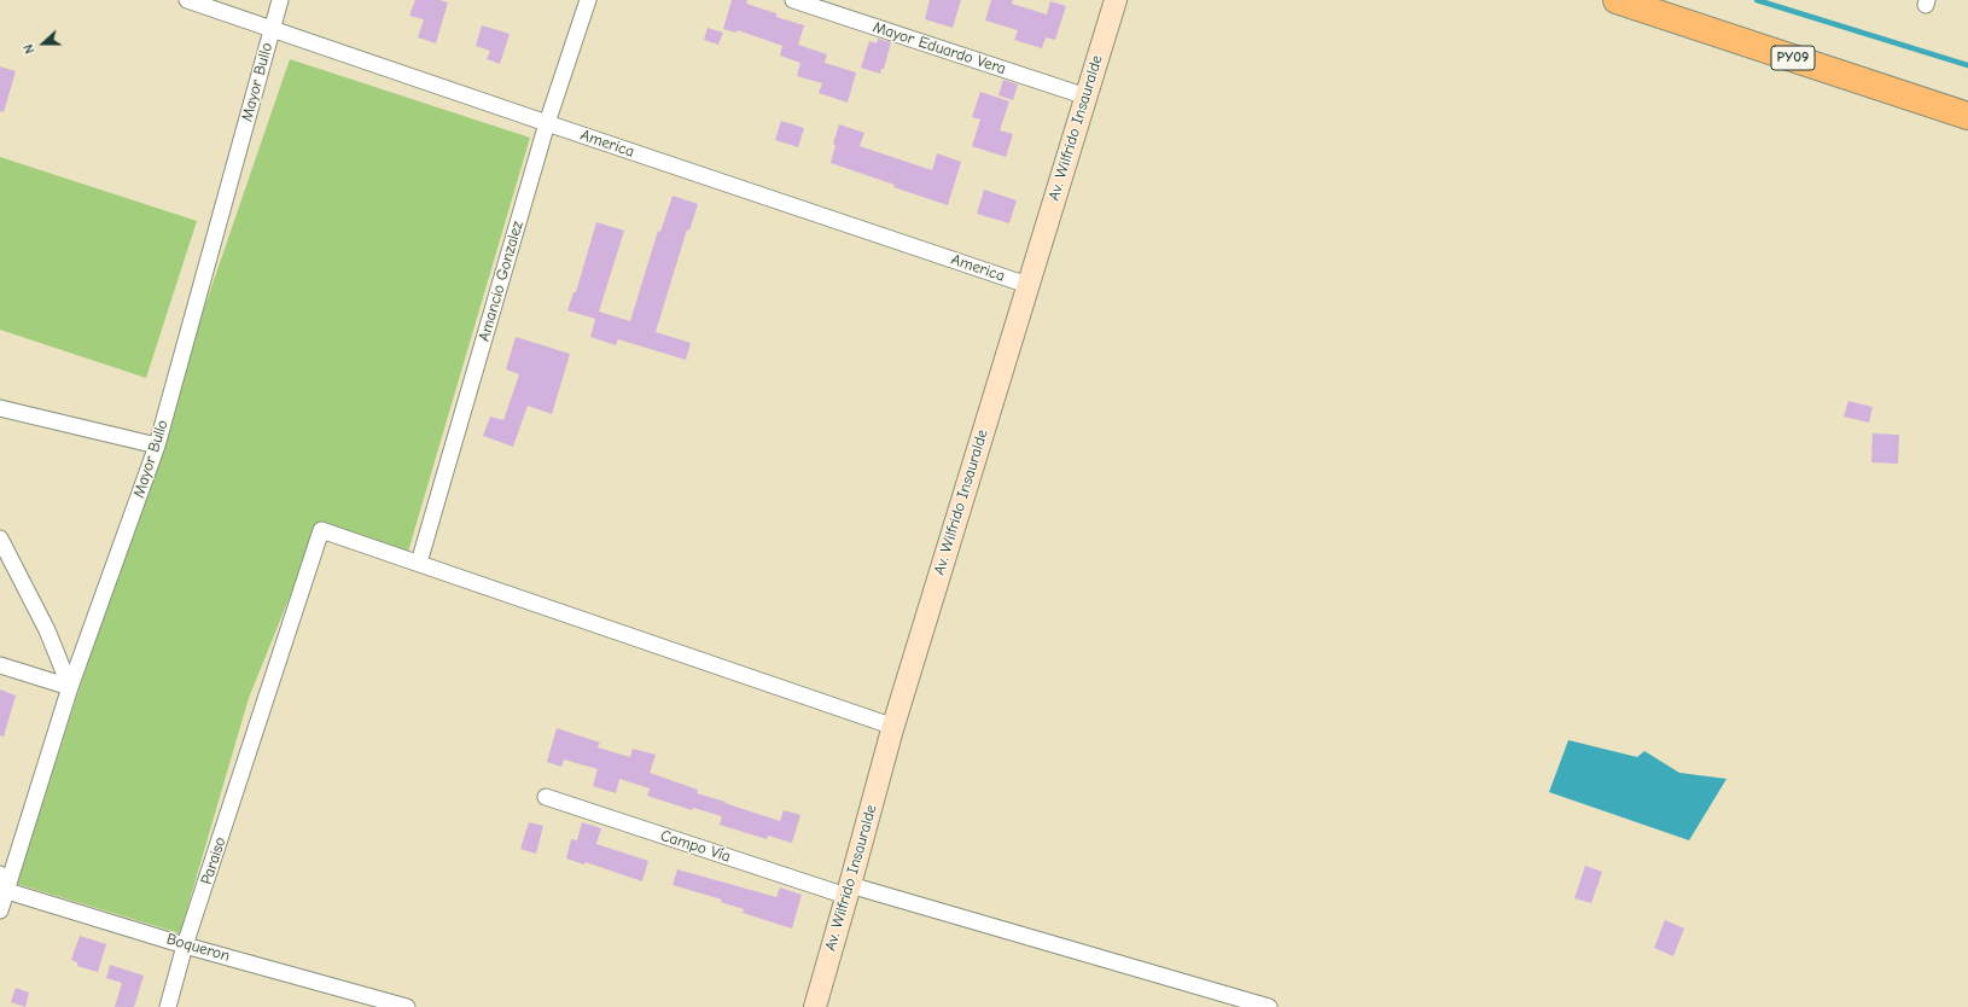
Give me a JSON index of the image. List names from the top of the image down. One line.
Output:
{"streets":{"highway":["PY09"],"street":["Mayor Eduardo Vera","Mayor Bullo","Av. Wilfrido Insauralde","America","Amancio Gonzalez","Campo Vía","Paraiso","Boqueron"]},"crossings":[["Mayor Eduardo Vera","Av. Wilfrido Insauralde"],["Mayor Bullo","America"],["Mayor Bullo","Boqueron"],["Av. Wilfrido Insauralde","America"],["Av. Wilfrido Insauralde","Campo Vía"],["America","Amancio Gonzalez"],["Amancio Gonzalez","Paraiso"],["Paraiso","Boqueron"]],"north":"left"}
